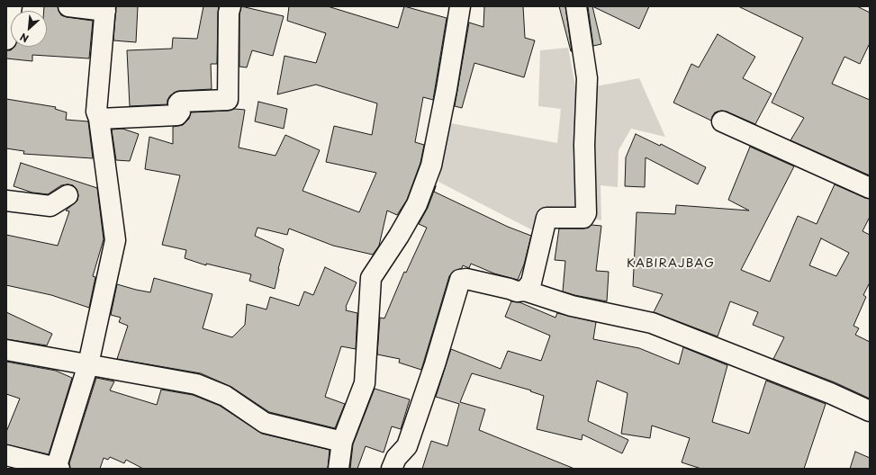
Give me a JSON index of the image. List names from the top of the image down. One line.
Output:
{"districts":["KABIRAJBAG"],"north":"bottom left"}
